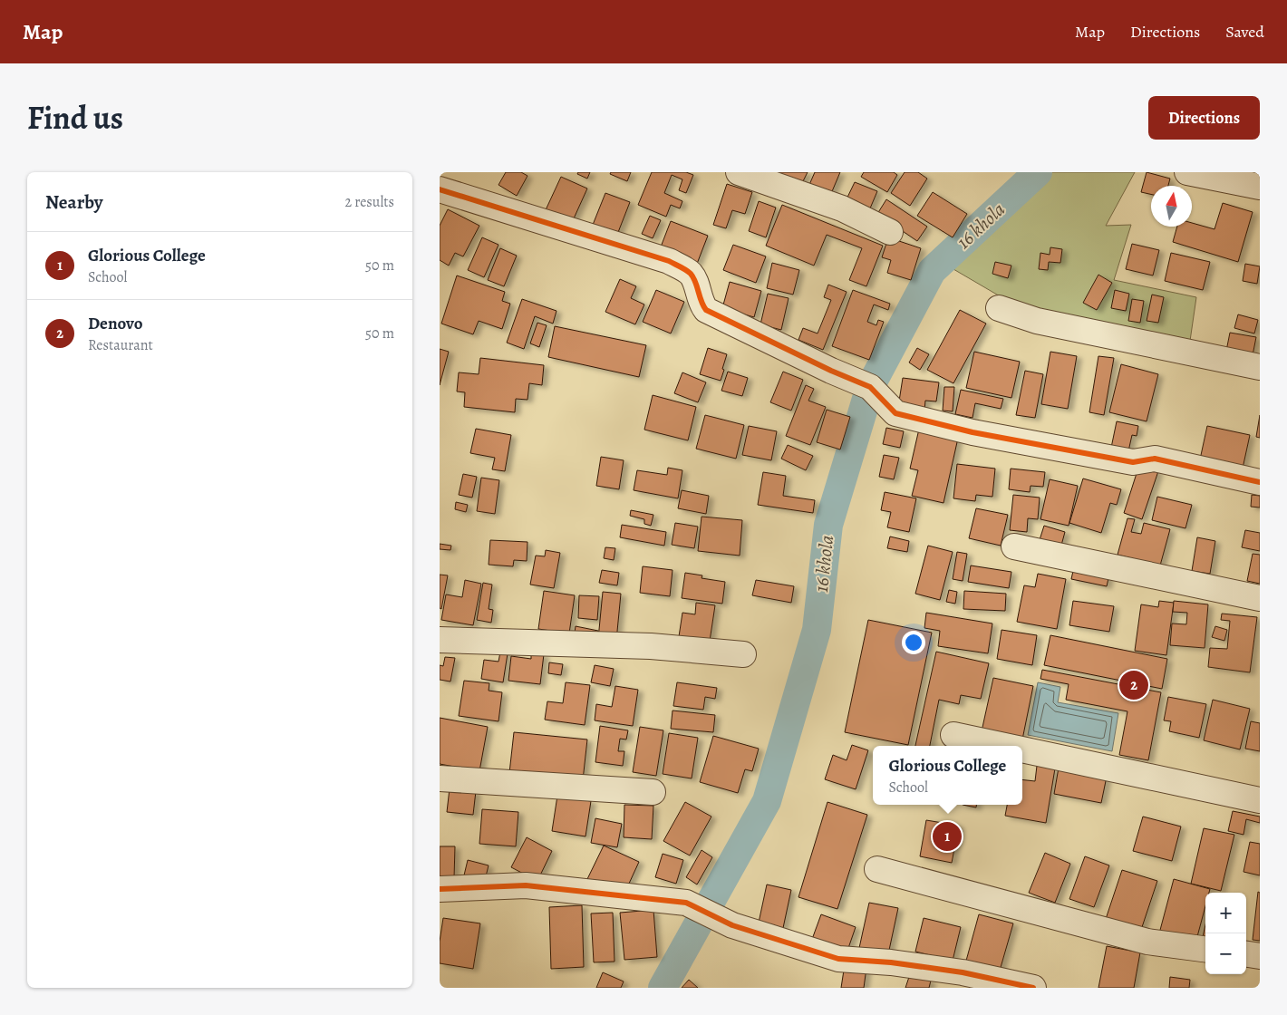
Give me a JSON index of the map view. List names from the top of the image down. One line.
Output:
{"water":["16 khola"],"north":"top","page":{"header":"Map","nav":["Map","Directions","Saved"],"title":"Find us","buttons":"Directions","heading":["Nearby","2 results"],"list":[{"mark":"1","name":"Glorious College","note":"School","value":"50 m"},{"mark":"2","name":"Denovo","note":"Restaurant","value":"50 m"}],"pins":["2","1"],"popup":["Glorious College","School"],"map_buttons":["+","−"]}}
